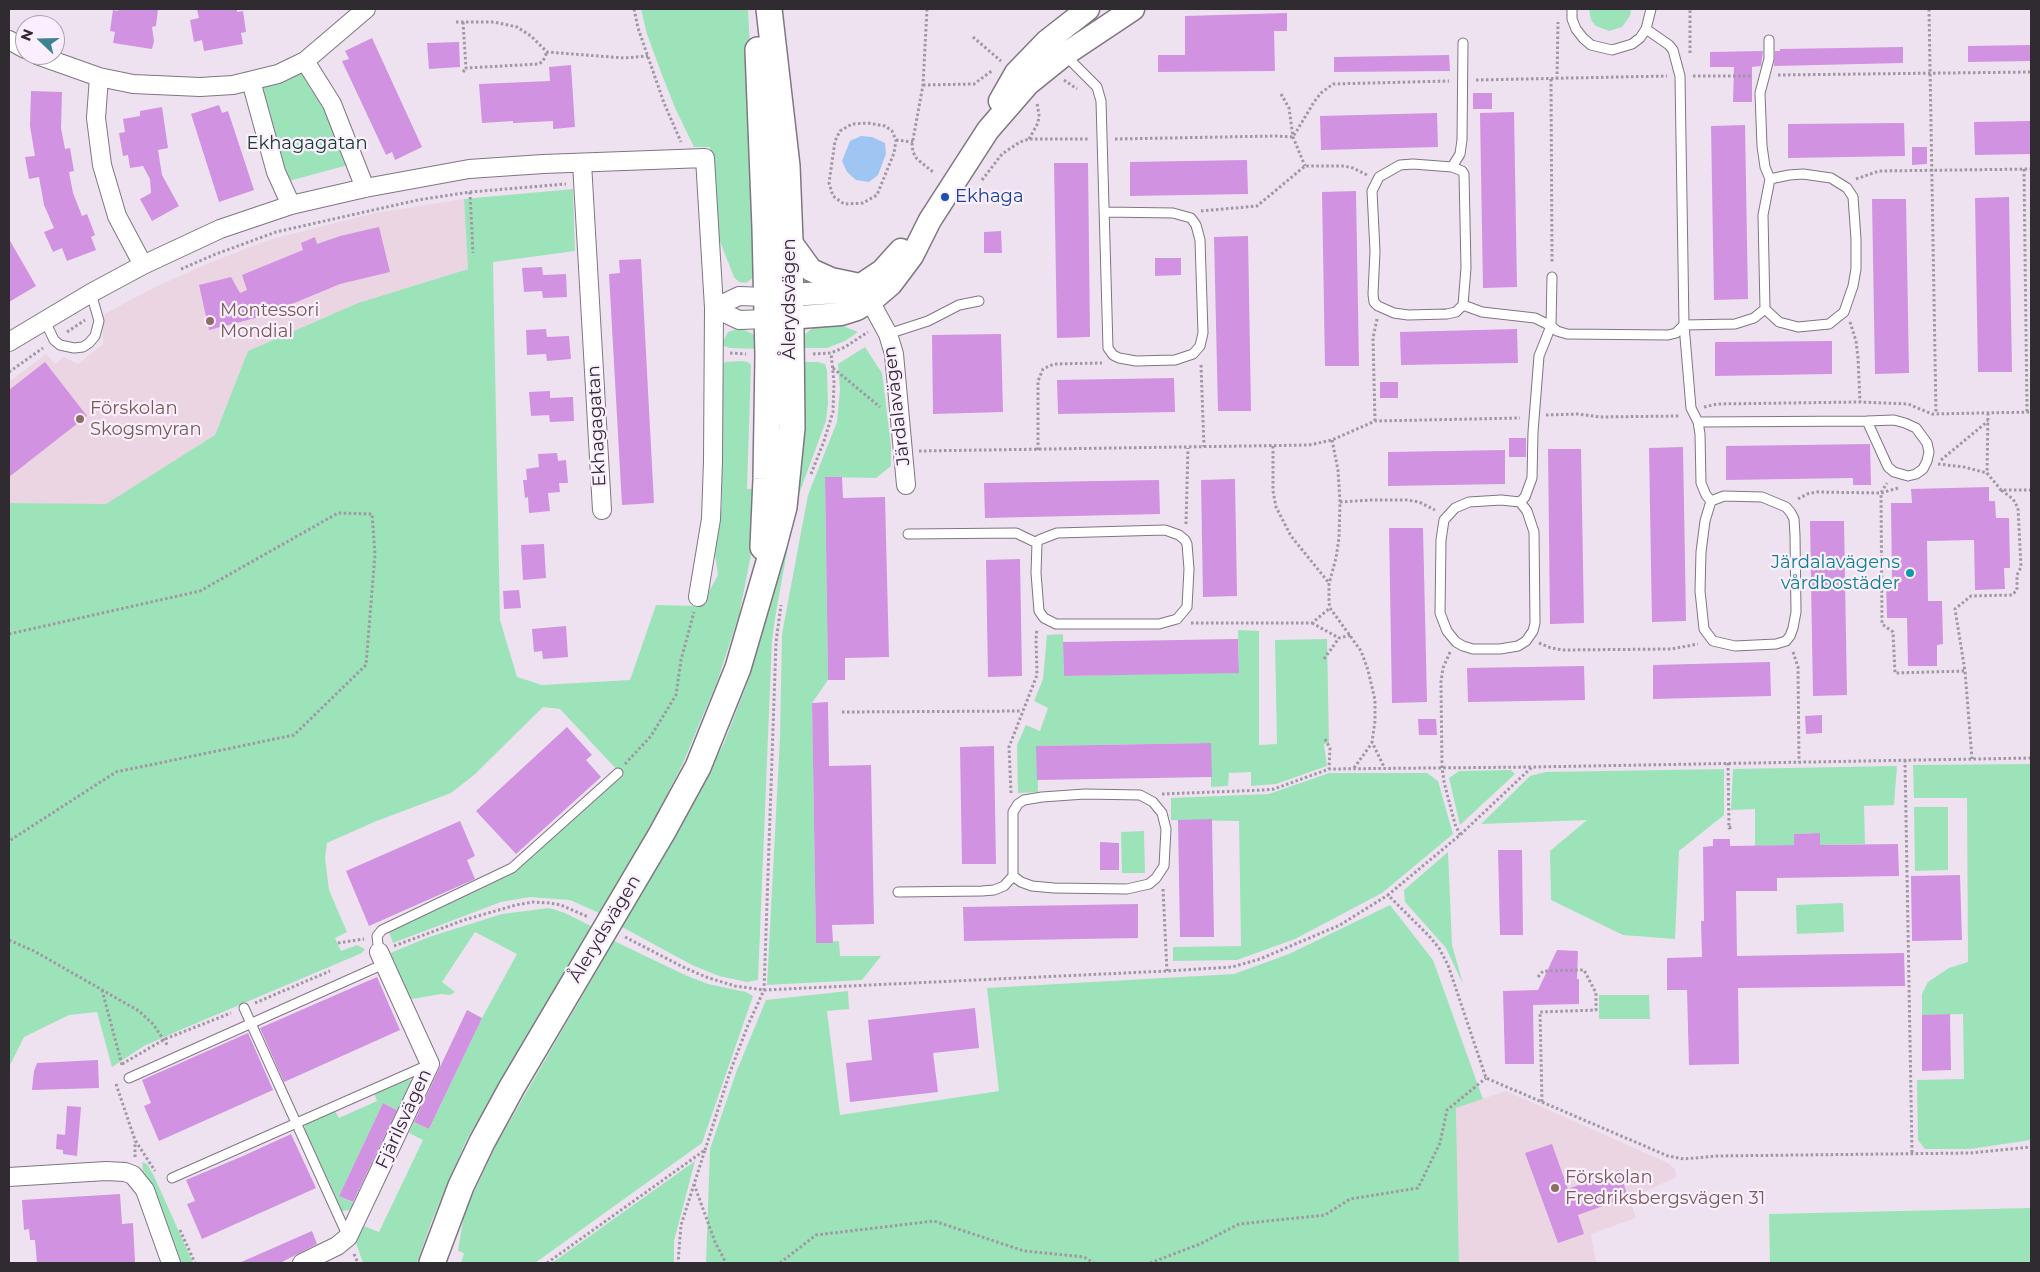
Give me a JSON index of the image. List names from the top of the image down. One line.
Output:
{"streets":{"main road":["Ålerydsvägen"],"street":["Järdalavägen","Ekhagagatan","Fjärilsvägen"]},"parks":["Ekhagagatan"],"places":["Ekhaga","Montessori Mondial","Förskolan Skogsmyran","Järdalavägens vårdbostäder","Förskolan Fredriksbergsvägen 31"],"north":"left"}
